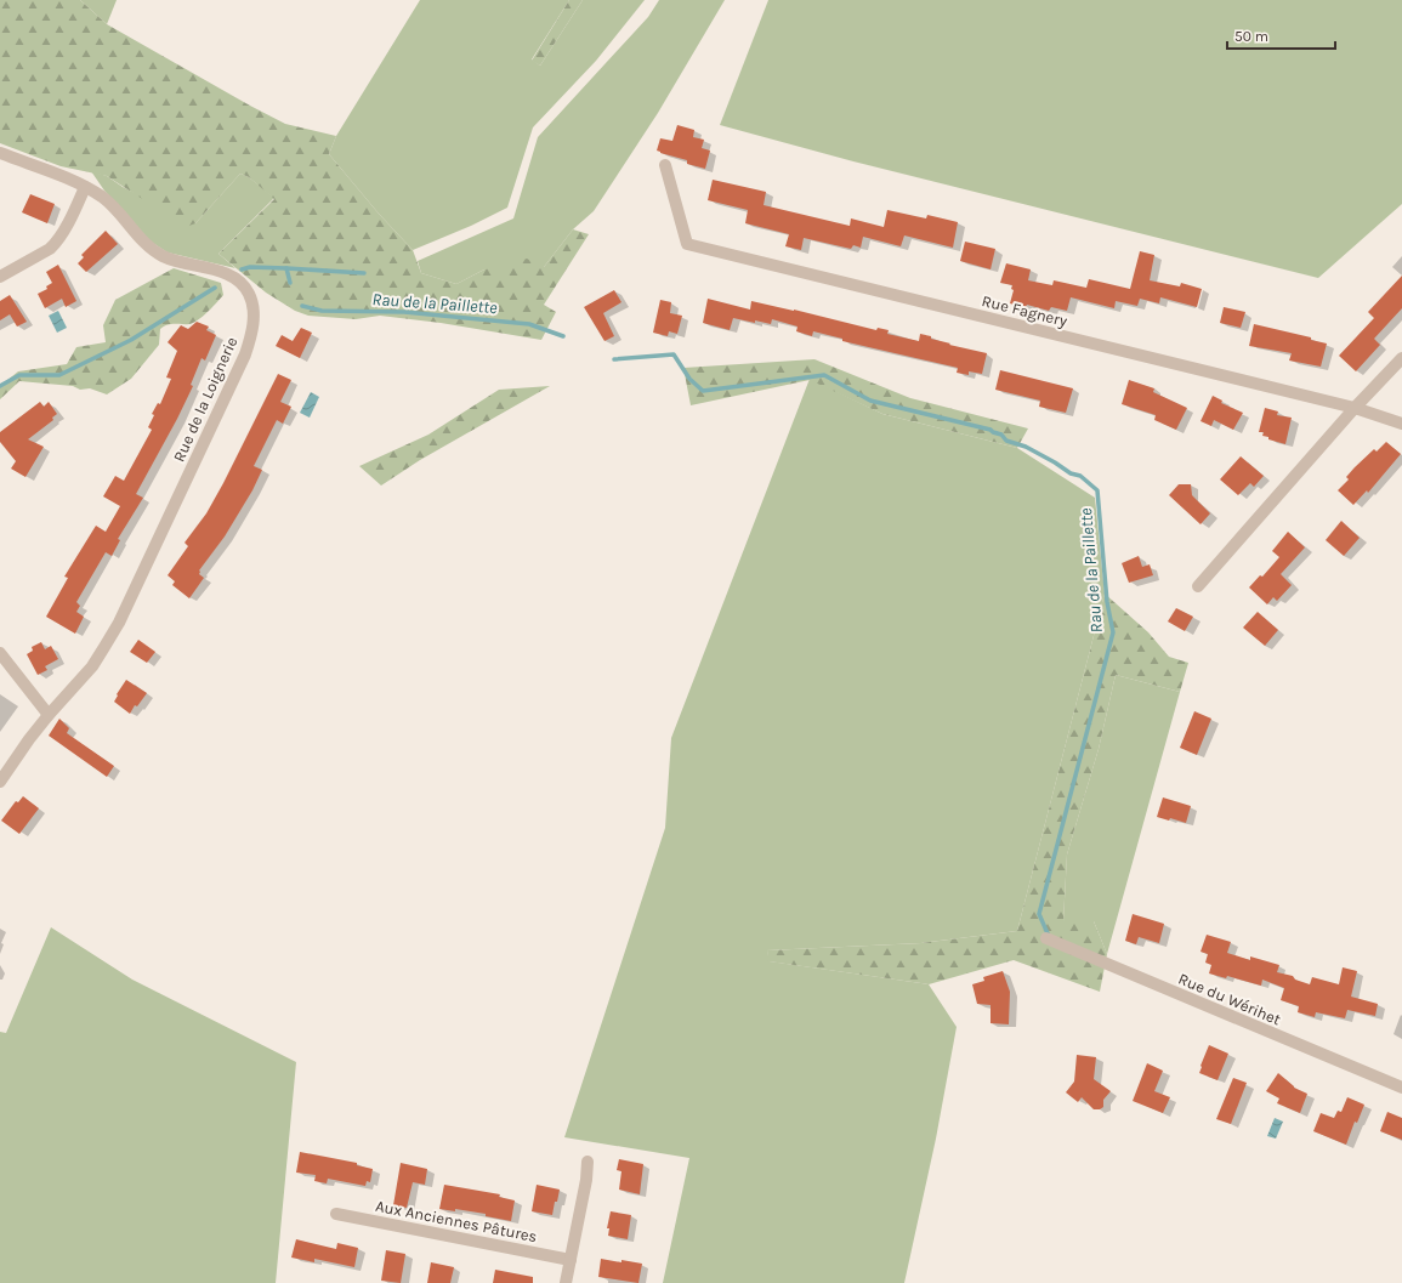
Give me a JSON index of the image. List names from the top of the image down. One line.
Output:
{"streets":{"street":["Rue Fagnery","Rue de la Loignerie","Rue du Wérihet","Aux Anciennes Pâtures"]},"water":["Rau de la Paillette"],"scale_bar":"50 m"}
